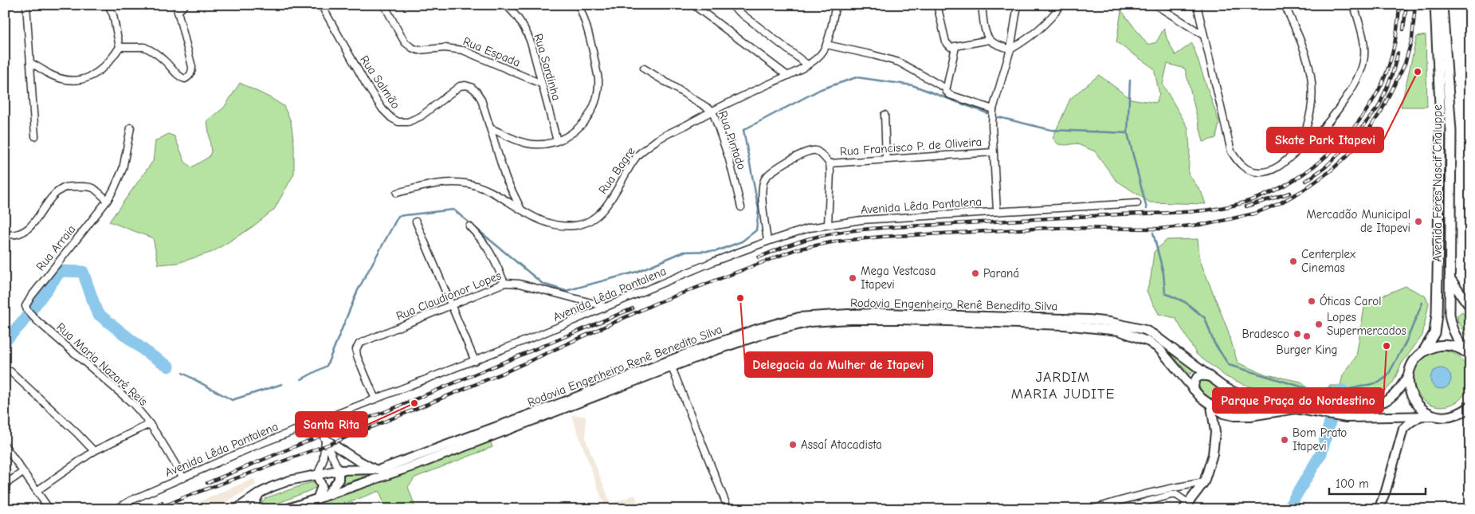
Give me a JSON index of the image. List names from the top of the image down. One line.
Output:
{"streets":{"highway":["Avenida Feres Nascif Chaluppe"],"main road":["Rodovia Engenheiro Renê Benedito Silva"],"street":["Rua Espada","Rua Sardinha","Rua Salmão","Rua Pintado","Rua Francisco P. de Oliveira","Rua Bagre","Avenida Lêda Pantalena","Rua Arraia","Rua Claudionor Lopes","Rua Maria Nazaré Reis"]},"crossings":[["Rua Espada","Rua Sardinha"],["Rua Salmão","Rua Bagre"],["Rua Pintado","Rua Bagre"],["Avenida Feres Nascif Chaluppe","Rodovia Engenheiro Renê Benedito Silva"],["Avenida Lêda Pantalena","Rua Claudionor Lopes"],["Avenida Lêda Pantalena","Rua Maria Nazaré Reis"],["Rua Arraia","Rua Maria Nazaré Reis"]],"districts":["JARDIM MARIA JUDITE"],"places":["Skate Park Itapevi","Mercadão Municipal de Itapevi","Centerplex Cinemas","Paraná","Mega Vestcasa Itapevi","Delegacia da Mulher de Itapevi","Óticas Carol","Lopes Supermercados","Bradesco","Burger King","Parque Praça do Nordestino","Santa Rita","Bom Prato Itapevi","Assaí Atacadista"],"scale_bar":"100 m"}
